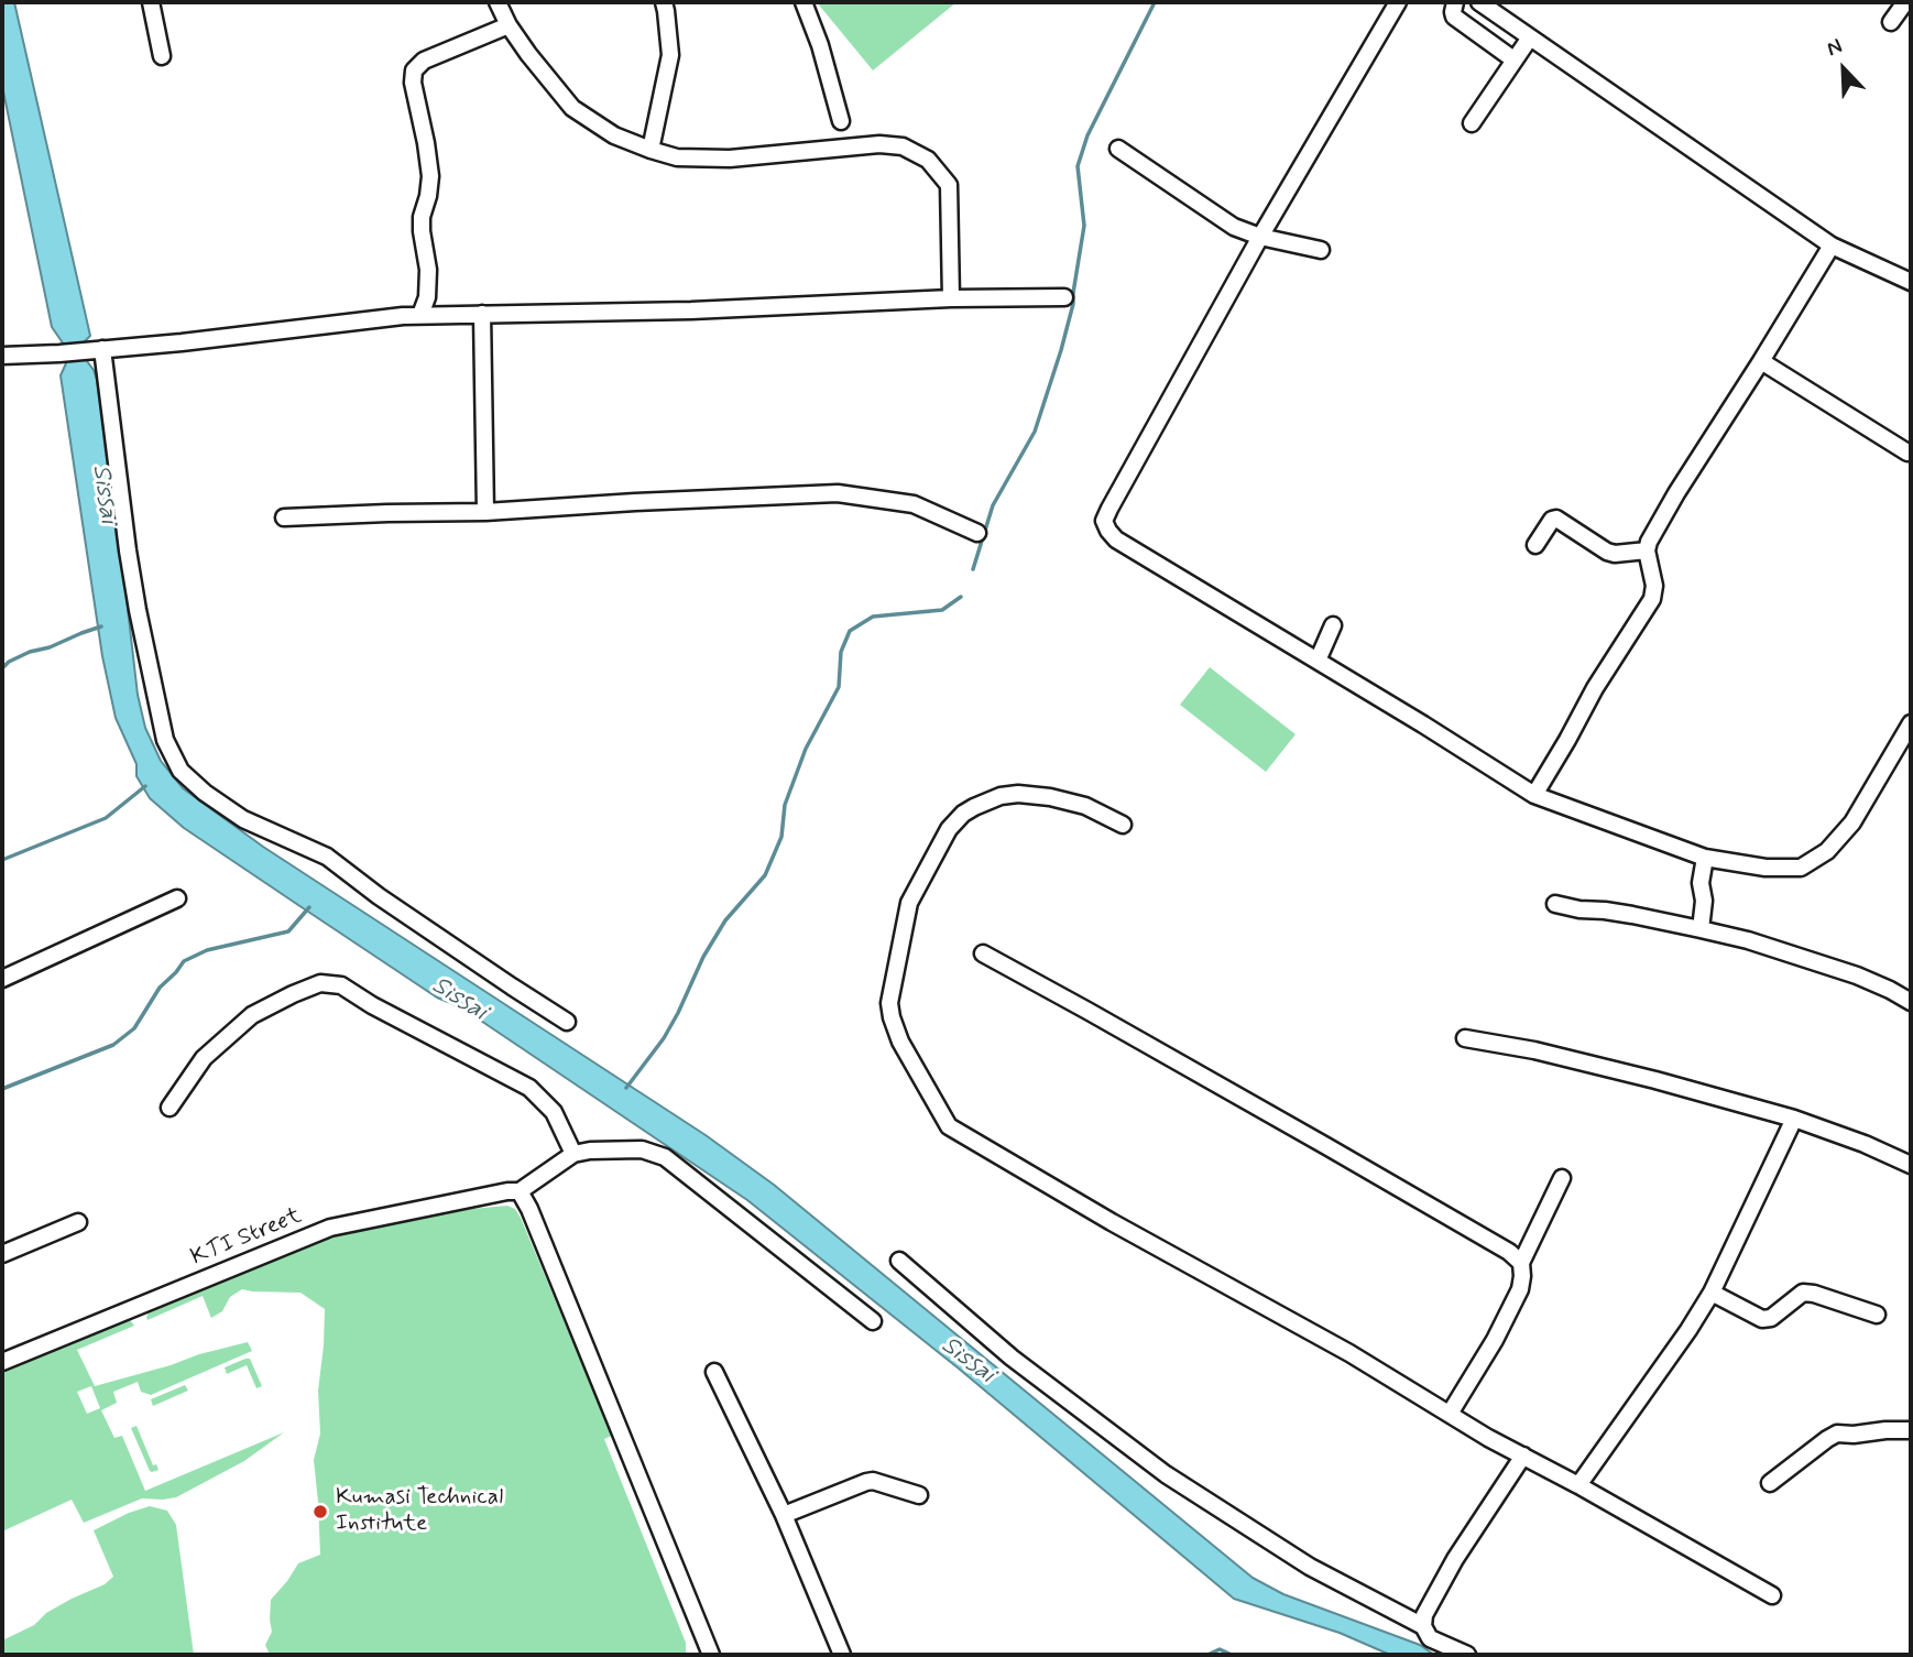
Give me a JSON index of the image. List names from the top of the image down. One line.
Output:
{"streets":{"street":["KTI Street"]},"water":["Sissai"],"places":["Kumasi Technical Institute"],"north":"top left"}
